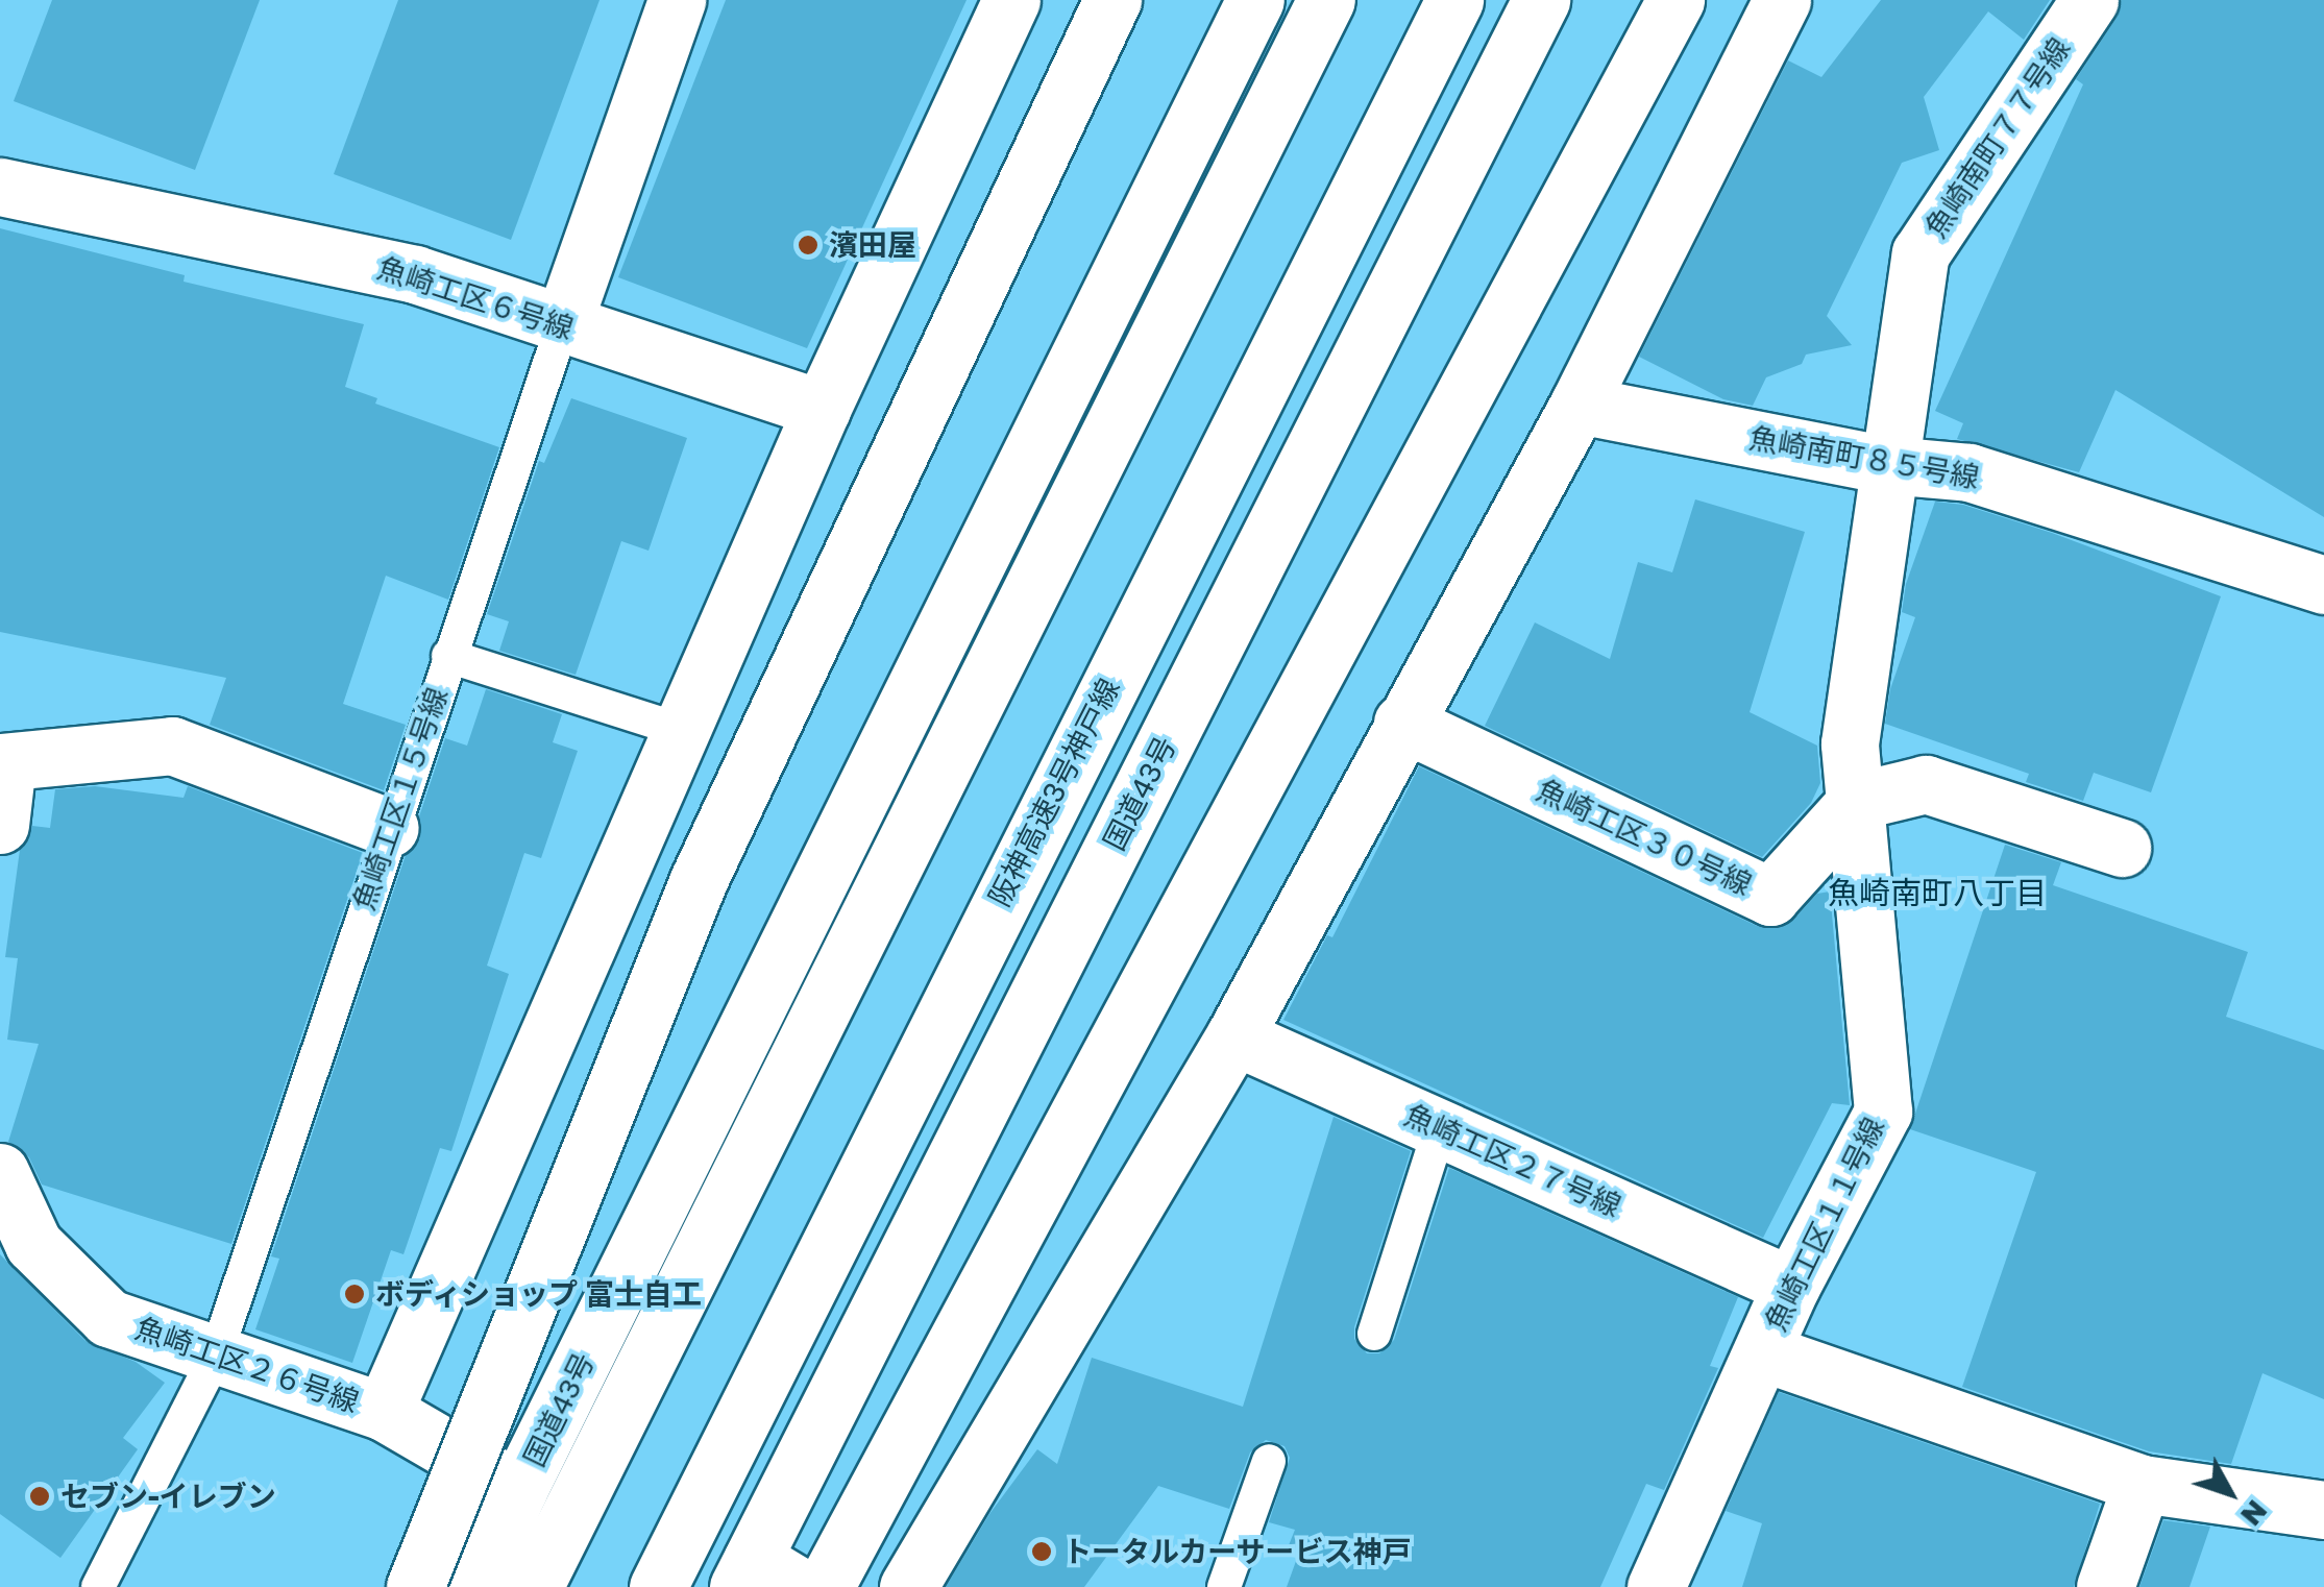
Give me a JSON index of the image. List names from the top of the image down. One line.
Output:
{"streets":{"main road":["魚崎南町７７号線","魚崎工区６号線","魚崎南町８５号線","阪神高速3号神戸線","国道43号","魚崎工区１５号線","魚崎工区３０号線","魚崎工区２７号線","魚崎工区１１号線","魚崎工区２６号線"]},"crossings":[["魚崎南町７７号線","魚崎南町８５号線"],["魚崎南町７７号線","魚崎工区１１号線"],["魚崎工区６号線","魚崎工区１５号線"],["魚崎南町８５号線","魚崎工区１１号線"],["国道43号","魚崎工区２６号線"],["魚崎工区１５号線","魚崎工区２６号線"],["魚崎工区３０号線","魚崎工区１１号線"],["魚崎工区２７号線","魚崎工区１１号線"]],"districts":["魚崎南町八丁目"],"places":["濱田屋","ボディショップ 富士自工","セブン-イレブン","トータルカーサービス神戸"],"north":"bottom right"}
